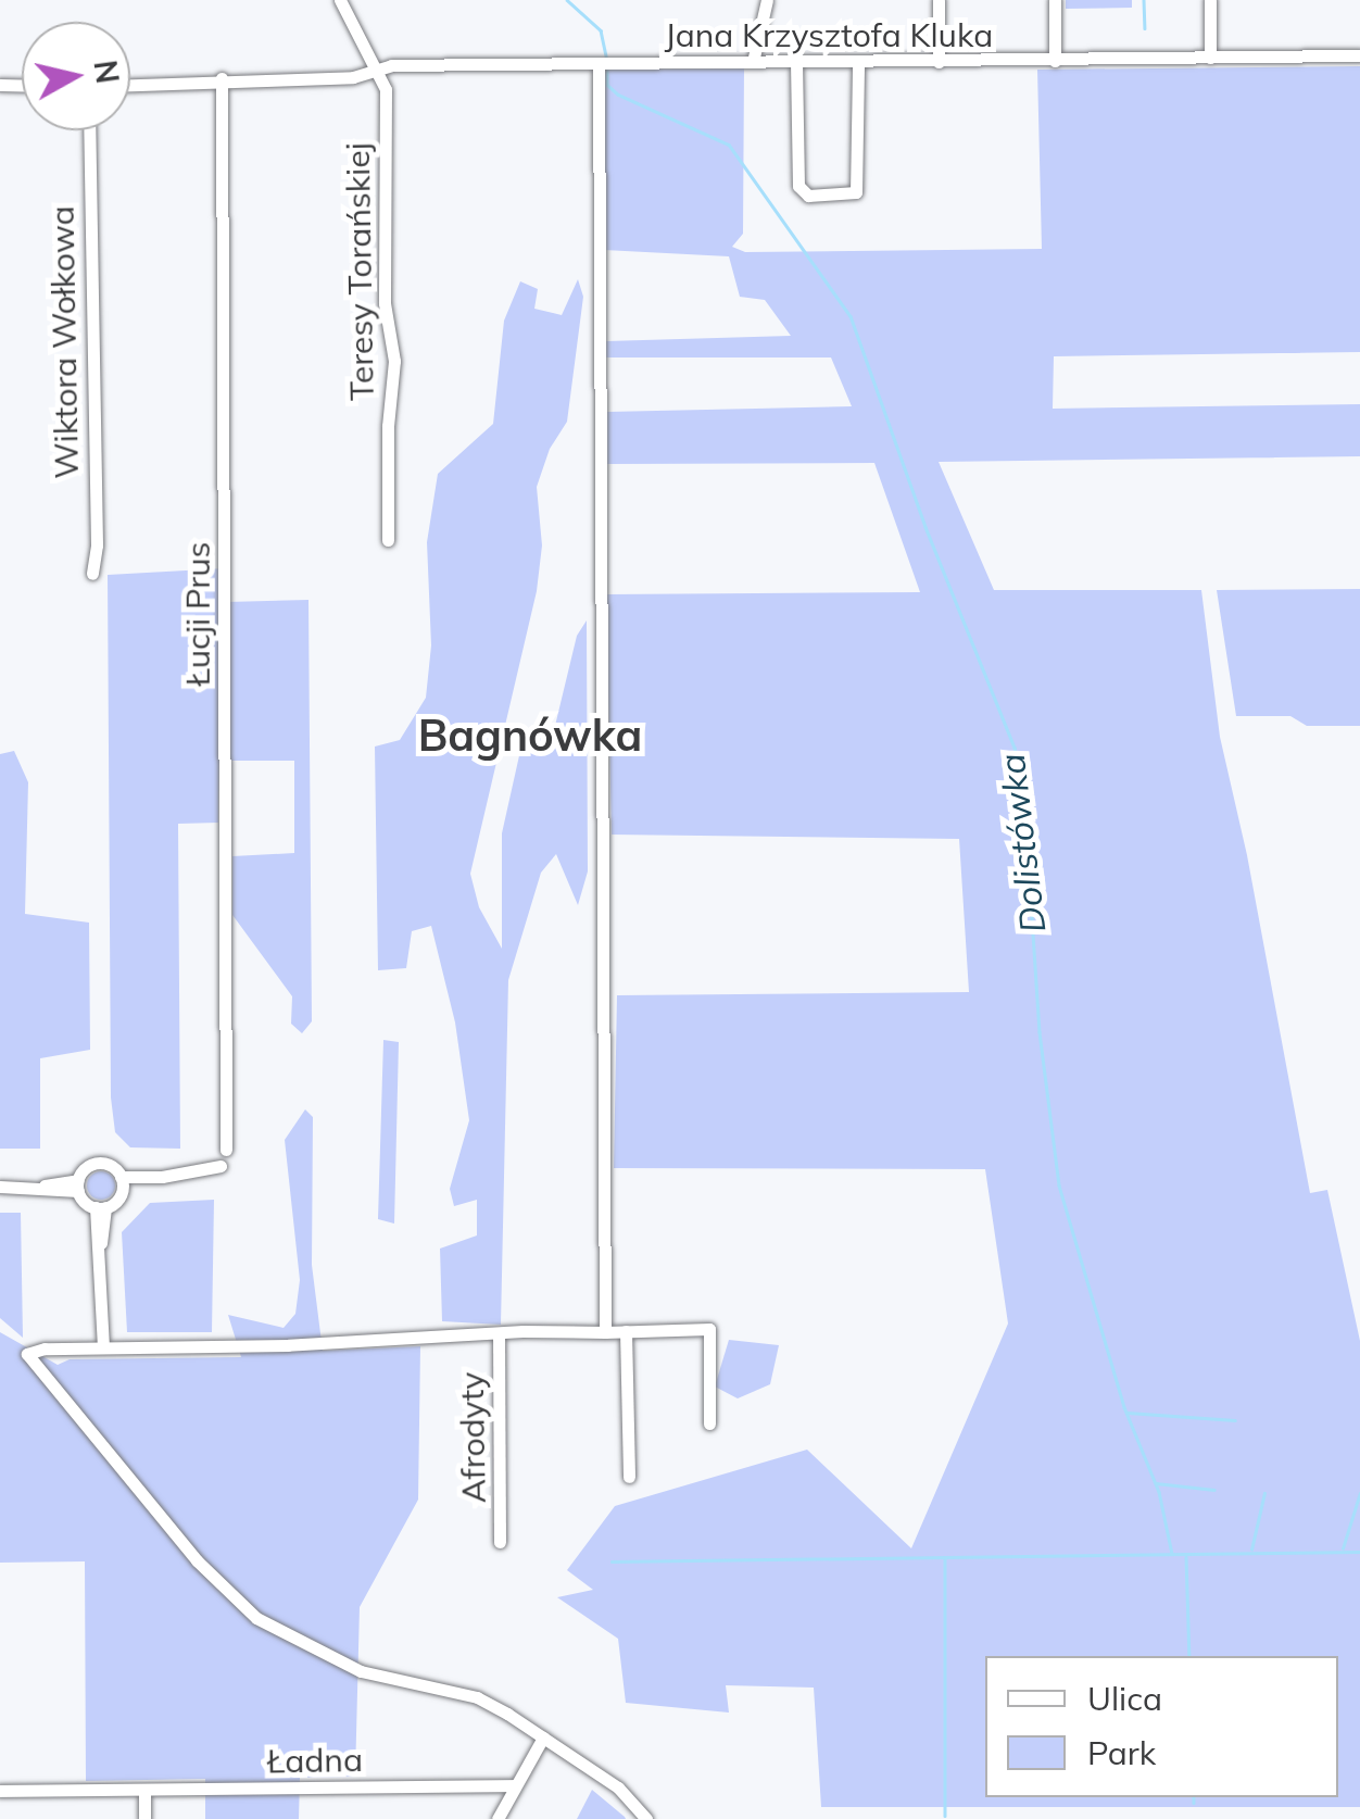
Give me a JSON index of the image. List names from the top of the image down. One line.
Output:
{"streets":{"street":["Jana Krzysztofa Kluka","Teresy Torańskiej","Wiktora Wołkowa","Łucji Prus","Afrodyty","Ładna"]},"crossings":[["Jana Krzysztofa Kluka","Teresy Torańskiej"],["Jana Krzysztofa Kluka","Łucji Prus"]],"districts":["Bagnówka"],"water":["Dolistówka"],"legend":["Ulica","Park"],"north":"right"}
